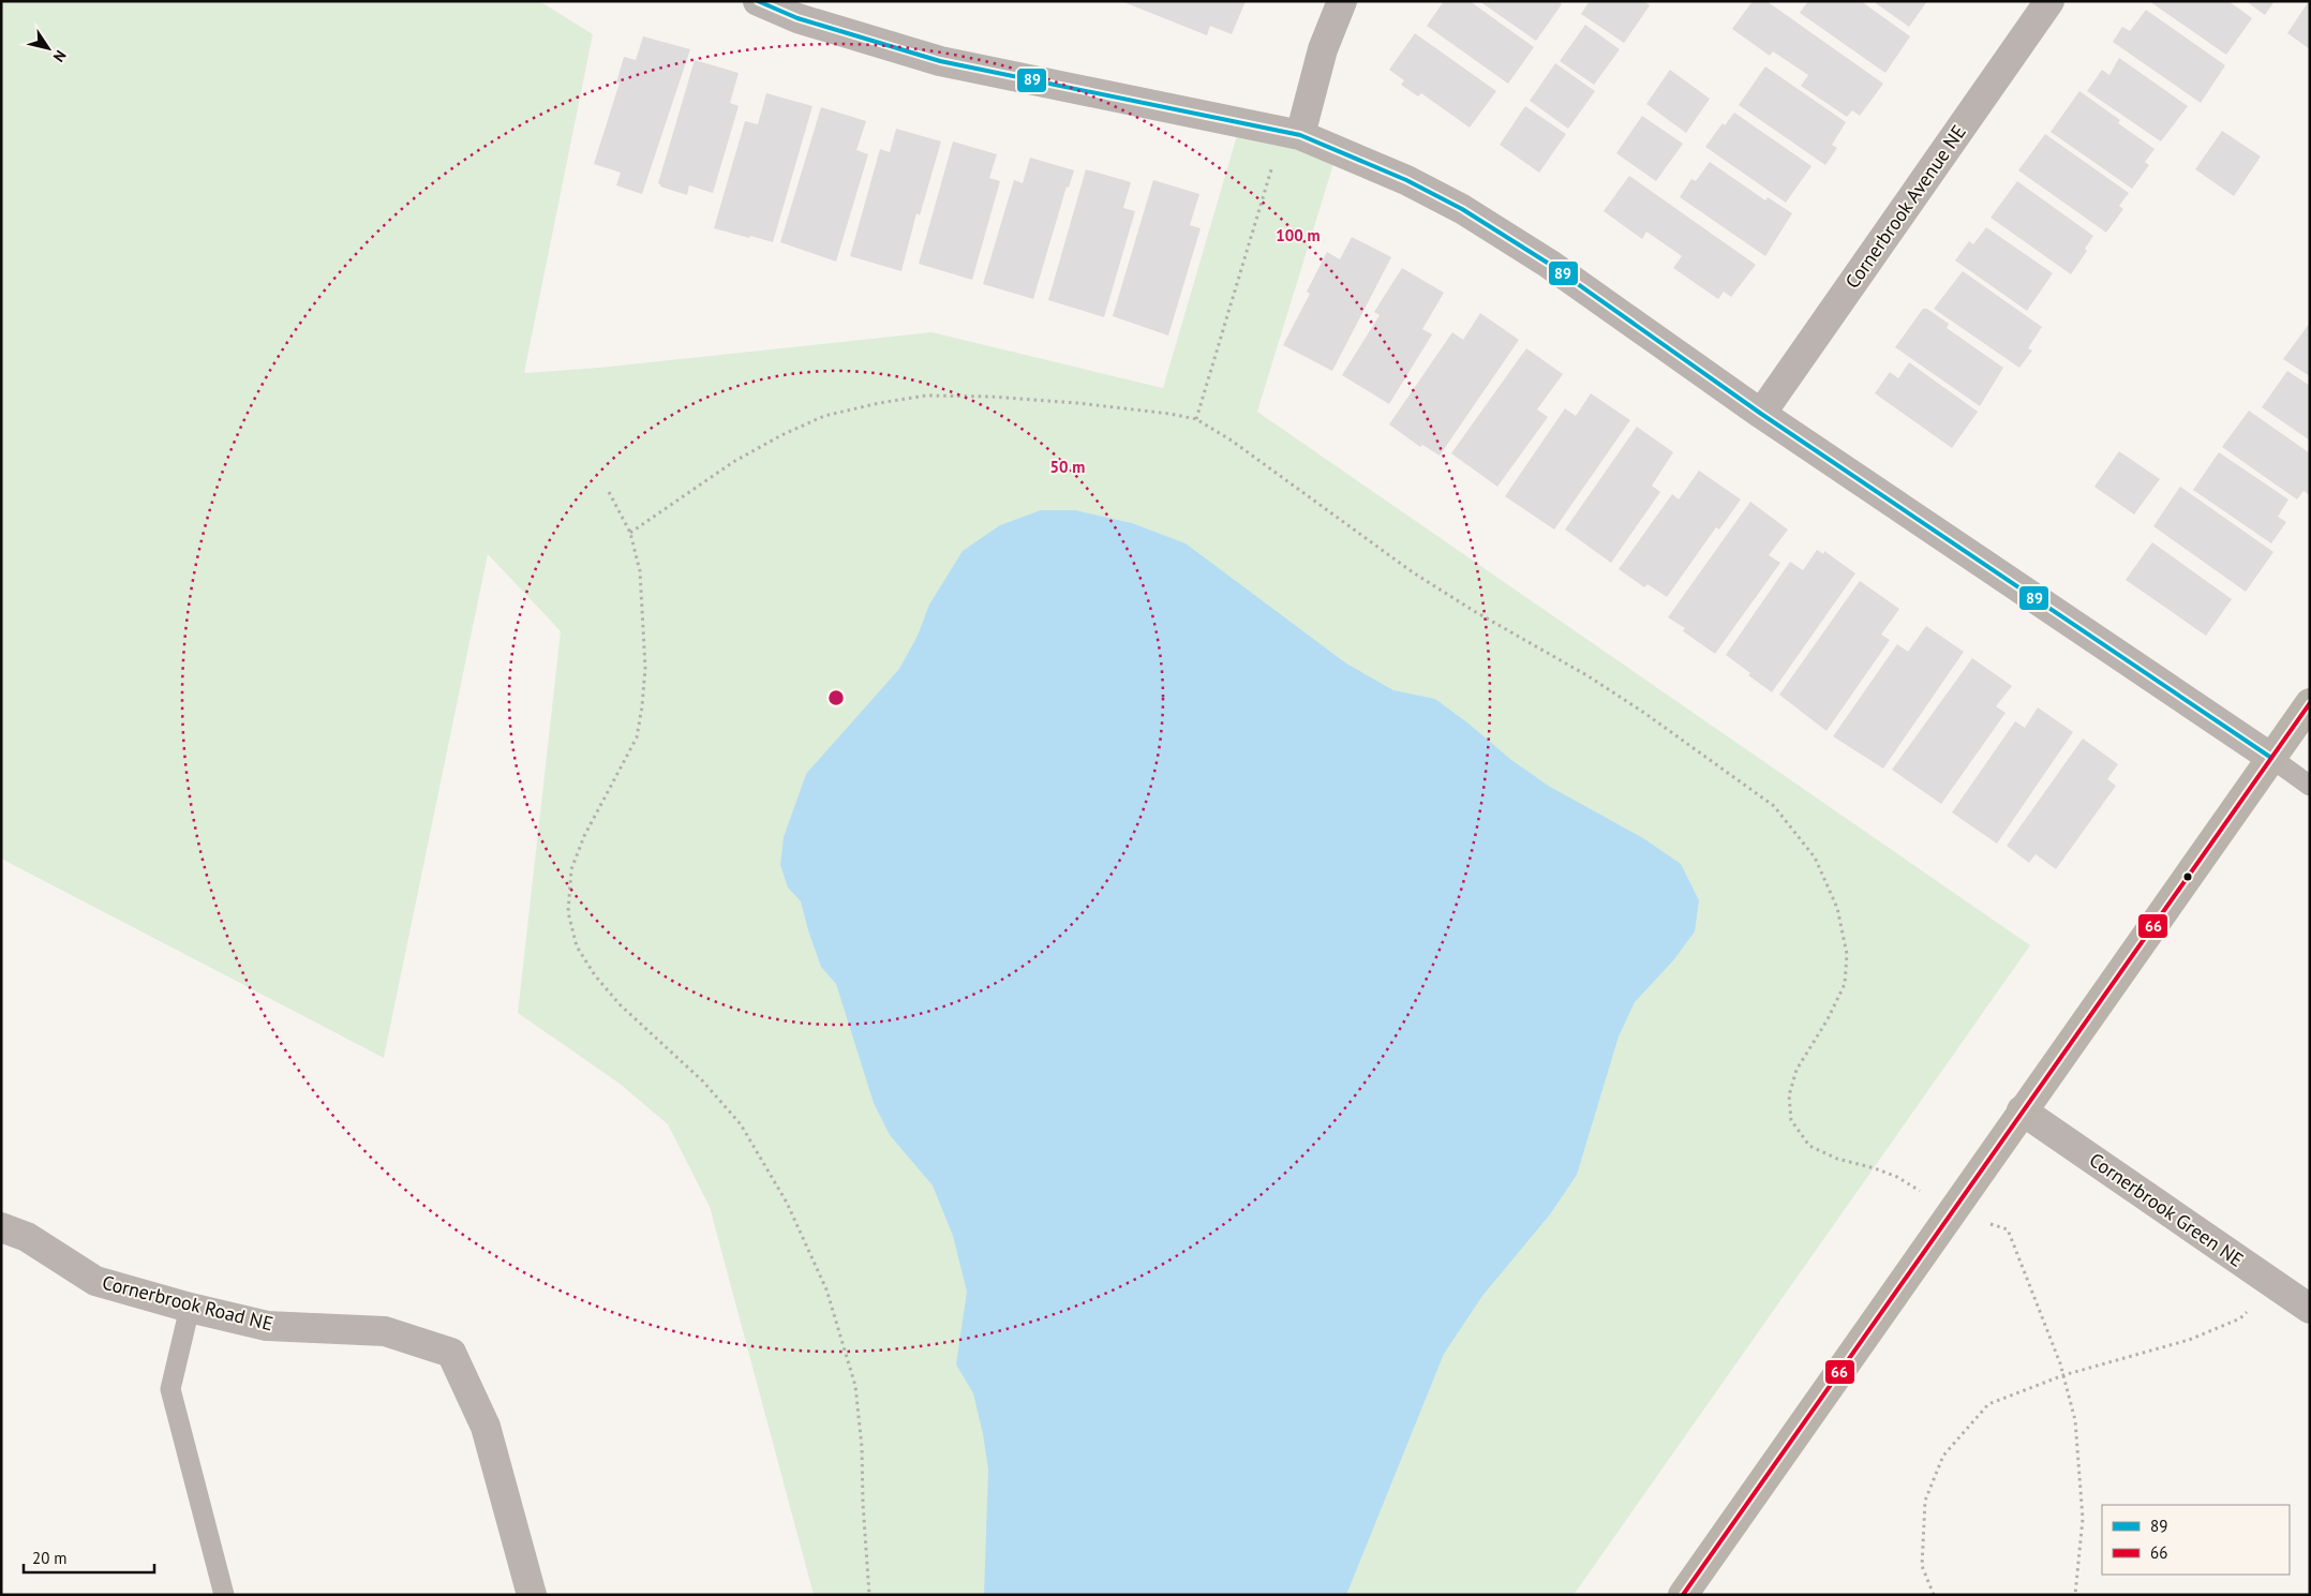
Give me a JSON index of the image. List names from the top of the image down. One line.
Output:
{"streets":{"street":["Cornerbrook Avenue NE","Cornerbrook Green NE","Cornerbrook Road NE"]},"lines":["transit line 89","transit line 66"],"legend":["89","66"],"scale_bar":"20 m","north":"bottom right","rings":["100 m","50 m"]}
